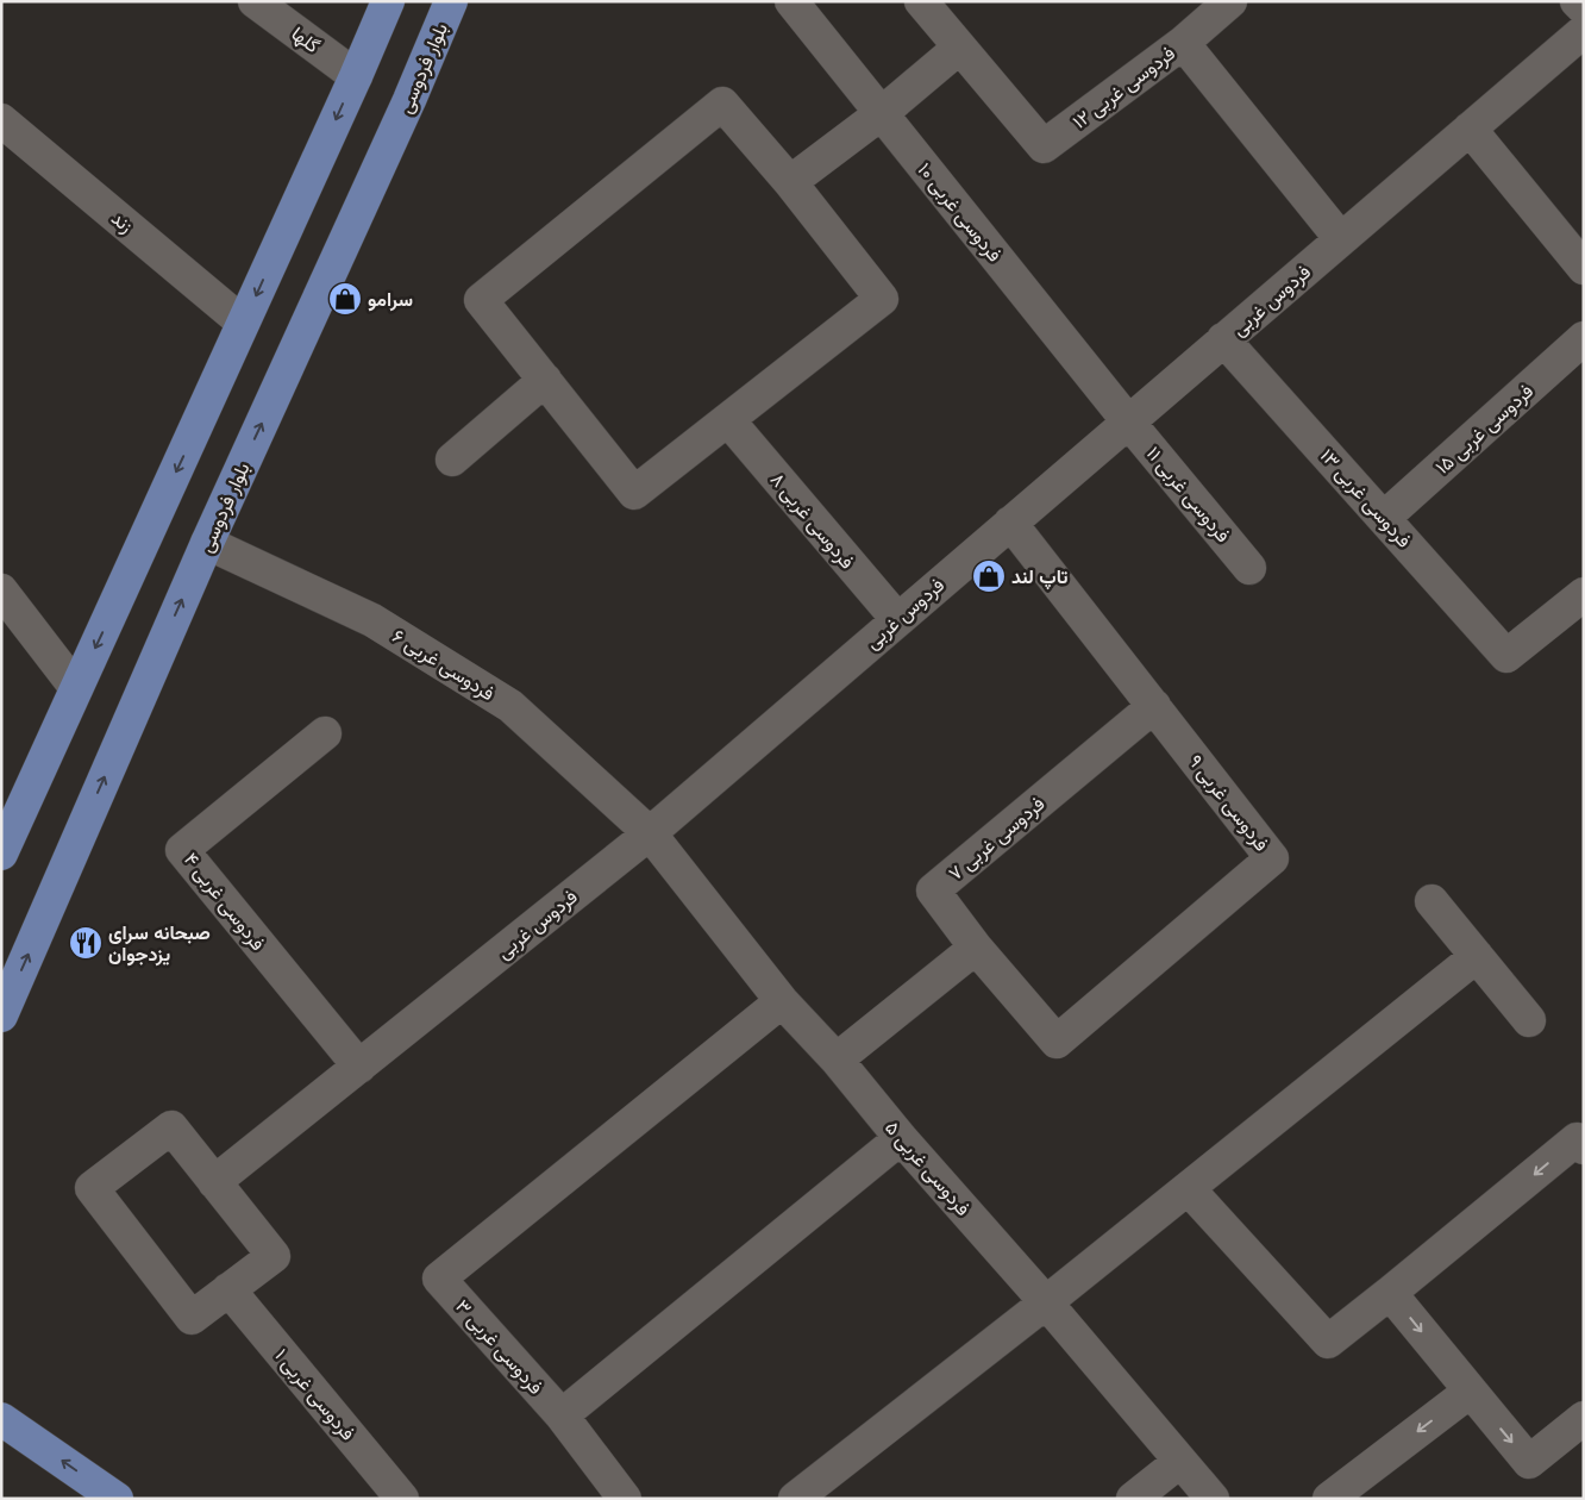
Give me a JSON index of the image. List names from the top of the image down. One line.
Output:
{"streets":{"main road":["بلوار فردوسی"],"street":["گلها","فردوسی غربی ۱۲","فردوسی غربی ۱۰","زند","فردوس غربی","فردوسی غربی ۱۵","فردوسی غربی ۱۱","فردوسی غربی ۱۳","فردوسی غربی ۸","فردوسی غربی ۶","فردوسی غربی ۹","فردوسی غربی ۷","فردوسی غربی ۴","فردوسی غربی ۵","فردوسی غربی ۳","فردوسی غربی ۱"]},"crossings":[["بلوار فردوسی","فردوسی غربی ۶"],["فردوسی غربی ۱۲","فردوس غربی"],["فردوسی غربی ۱۰","فردوس غربی"],["فردوسی غربی ۱۰","فردوسی غربی ۱۱"],["فردوس غربی","فردوسی غربی ۱۱"],["فردوس غربی","فردوسی غربی ۱۳"],["فردوس غربی","فردوسی غربی ۸"],["فردوس غربی","فردوسی غربی ۶"],["فردوس غربی","فردوسی غربی ۹"],["فردوس غربی","فردوسی غربی ۴"],["فردوس غربی","فردوسی غربی ۵"],["فردوسی غربی ۱۵","فردوسی غربی ۱۳"],["فردوسی غربی ۶","فردوسی غربی ۵"],["فردوسی غربی ۹","فردوسی غربی ۷"],["فردوسی غربی ۵","فردوسی غربی ۳"]],"places":{"shop":["سرامو","تاپ لند"],"restaurant":["صبحانه سرای یزدجوان"]}}
